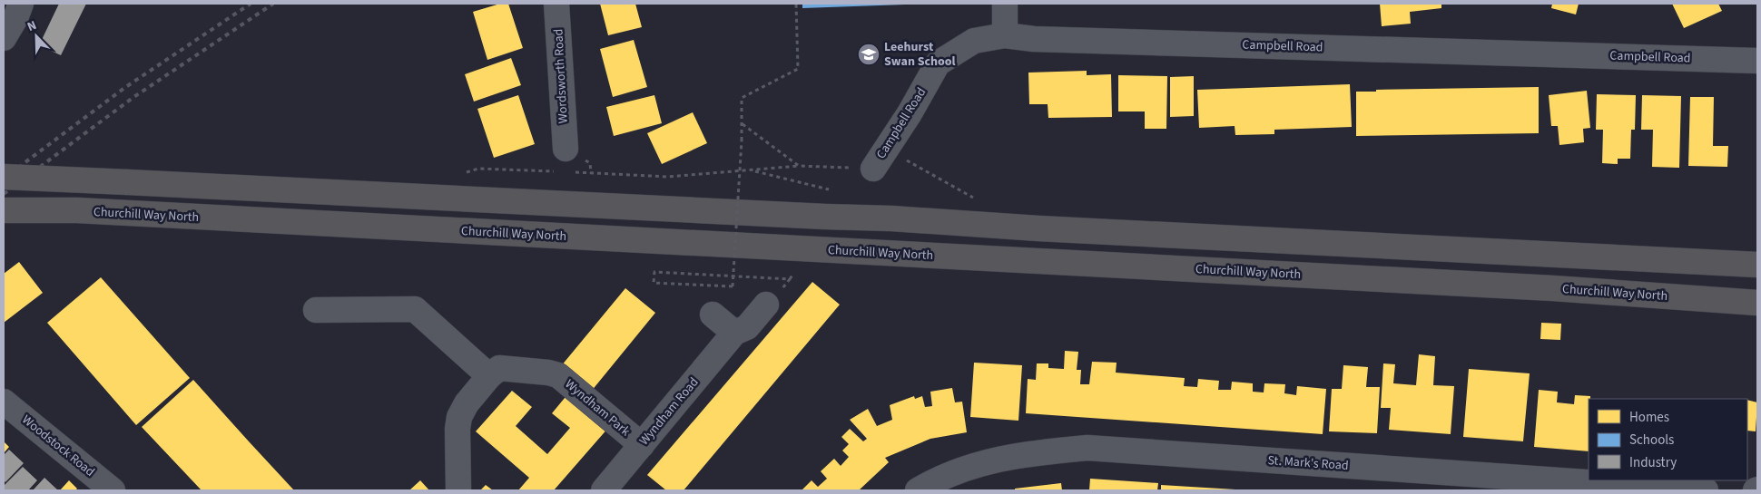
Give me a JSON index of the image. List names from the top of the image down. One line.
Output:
{"streets":{"highway":["Churchill Way North"],"street":["Campbell Road","Wordsworth Road","Wyndham Park","Wyndham Road","Woodstock Road","St. Mark's Road"]},"crossings":[["Wyndham Park","Wyndham Road"]],"places":{"school or university":["Leehurst Swan School"]},"legend":["Homes","Schools","Industry"],"north":"top left"}
